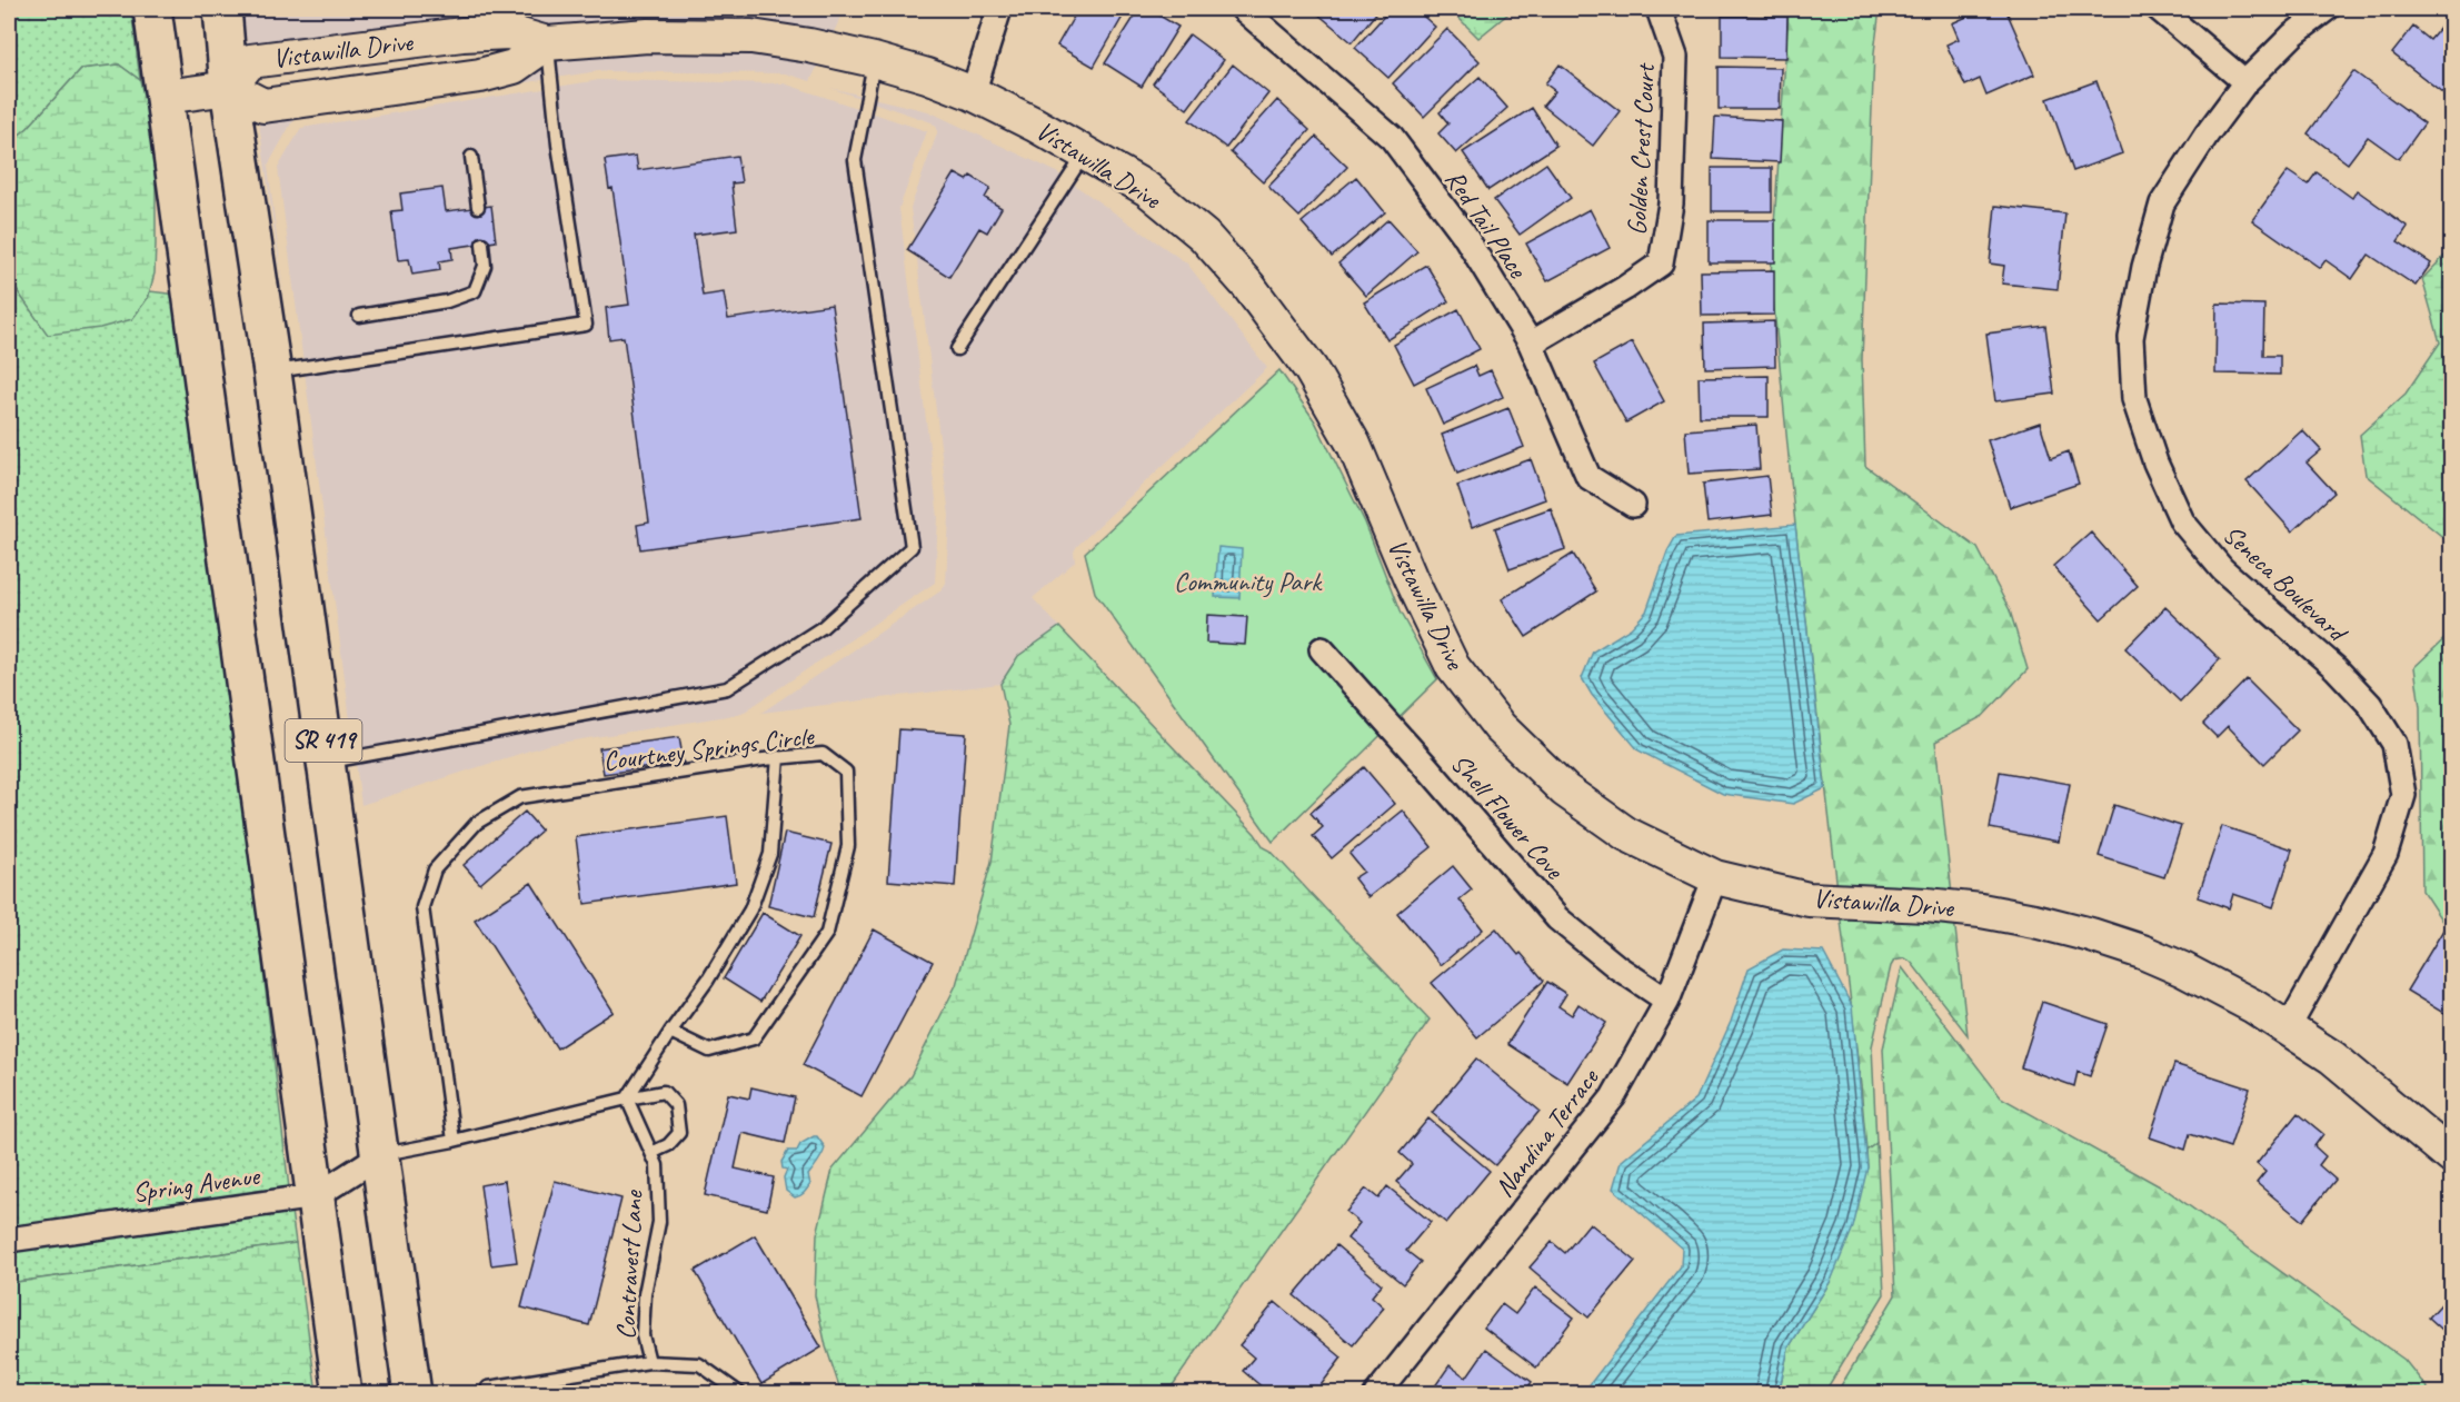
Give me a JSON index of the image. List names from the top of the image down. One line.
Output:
{"streets":{"main road":["SR 419"],"street":["Vistawilla Drive","Golden Crest Court","Red Tail Place","Seneca Boulevard","Shell Flower Cove","Nandina Terrace","Spring Avenue"],"lane":["Courtney Springs Circle","Contravest Lane"]},"crossings":[["Vistawilla Drive","Seneca Boulevard"],["Vistawilla Drive","SR 419"],["Vistawilla Drive","Nandina Terrace"],["Golden Crest Court","Red Tail Place"],["SR 419","Spring Avenue"],["Shell Flower Cove","Nandina Terrace"]],"parks":["Community Park"]}
